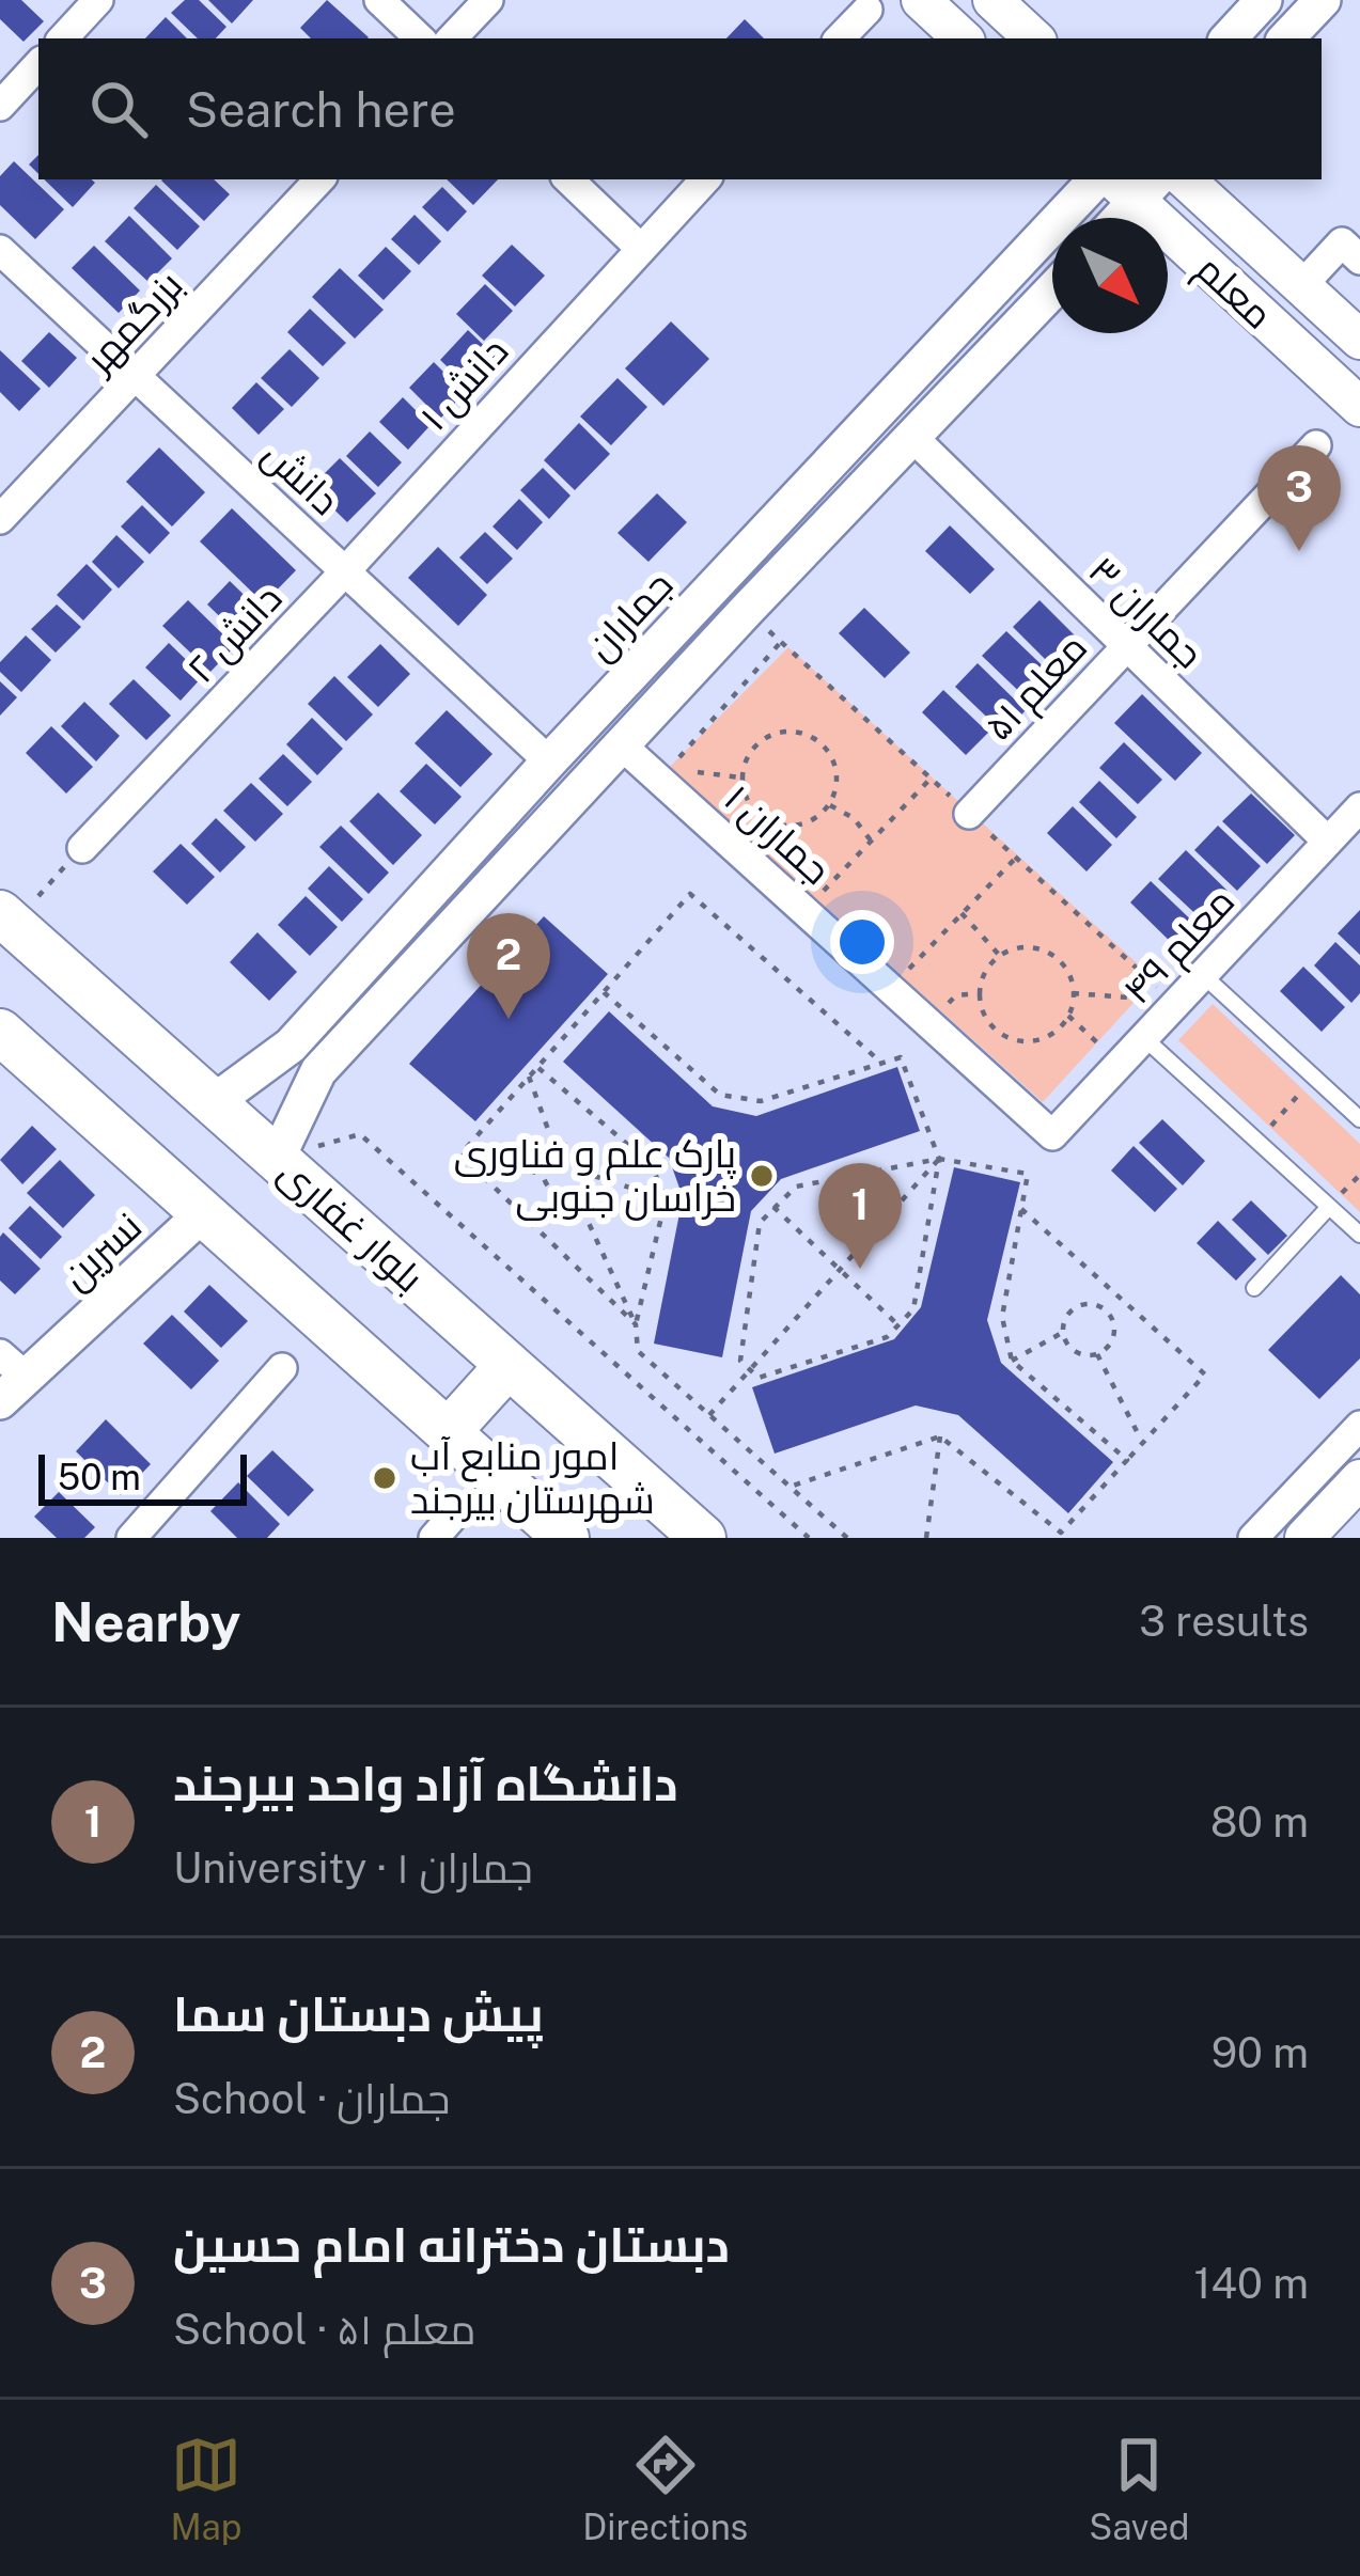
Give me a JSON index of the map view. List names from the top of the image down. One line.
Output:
{"streets":{"main road":["معلم","بلوار غفاری"],"street":["بزرگمهر","دانش ۱","دانش","جماران ۳","جماران","دانش ۲","معلم ۵۱","جماران ۱","معلم ۴۹","نسرین"]},"crossings":[["بزرگمهر","دانش"],["دانش ۱","دانش"],["دانش ۱","دانش ۲"],["دانش","جماران"],["دانش","دانش ۲"],["جماران ۳","معلم ۵۱"],["جماران ۳","معلم ۴۹"],["جماران","بلوار غفاری"],["جماران ۱","معلم ۴۹"]],"places":["پارک علم و فناوری خراسان جنوبی","امور منابع آب شهرستان بیرجند"],"scale_bar":"50 m","north":"bottom right","page":{"search":"Search here","pins":["3","2","1"],"scale":"50 m","heading":["Nearby","3 results"],"list":[{"mark":"1","name":"دانشگاه آزاد واحد بیرجند","note":"University · جماران ۱","value":"80 m"},{"mark":"2","name":"پیش دبستان سما","note":"School · جماران","value":"90 m"},{"mark":"3","name":"دبستان دخترانه امام حسین","note":"School · معلم ۵۱","value":"140 m"}],"nav":["Map","Directions","Saved"]}}
